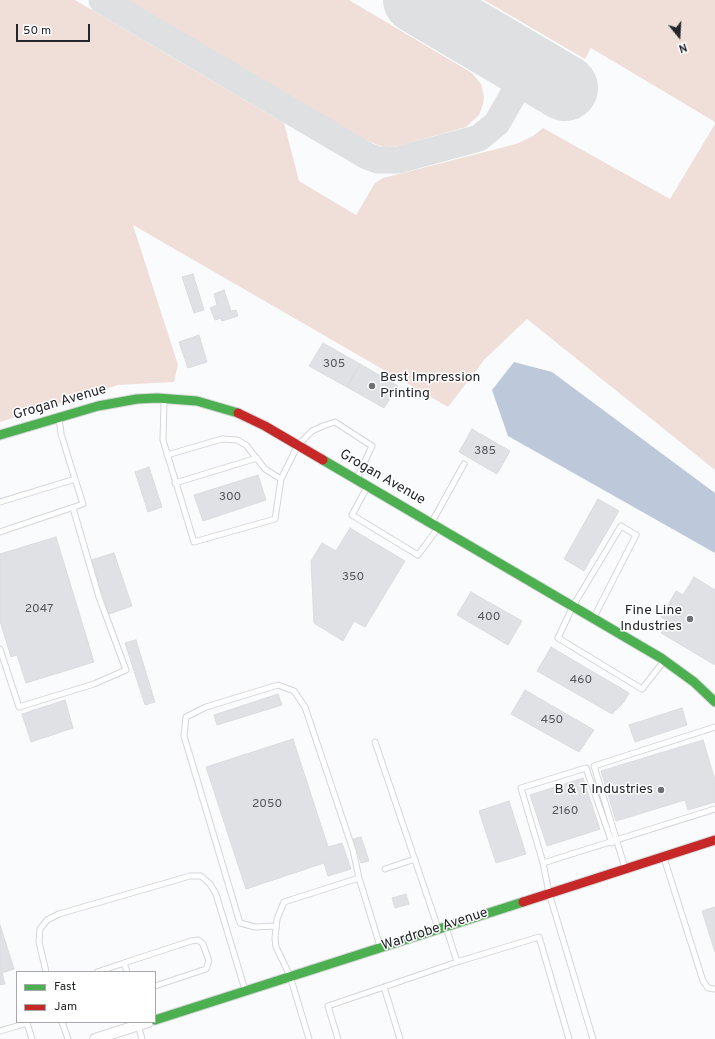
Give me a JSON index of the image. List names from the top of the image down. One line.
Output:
{"streets":{"street":["Grogan Avenue","Wardrobe Avenue"]},"places":["Best Impression Printing","Fine Line Industries","B & T Industries"],"house_numbers":["305","385","300","350","2047","400","460","450","2050","2160"],"legend":["Fast","Jam"],"scale_bar":"50 m","north":"bottom"}
